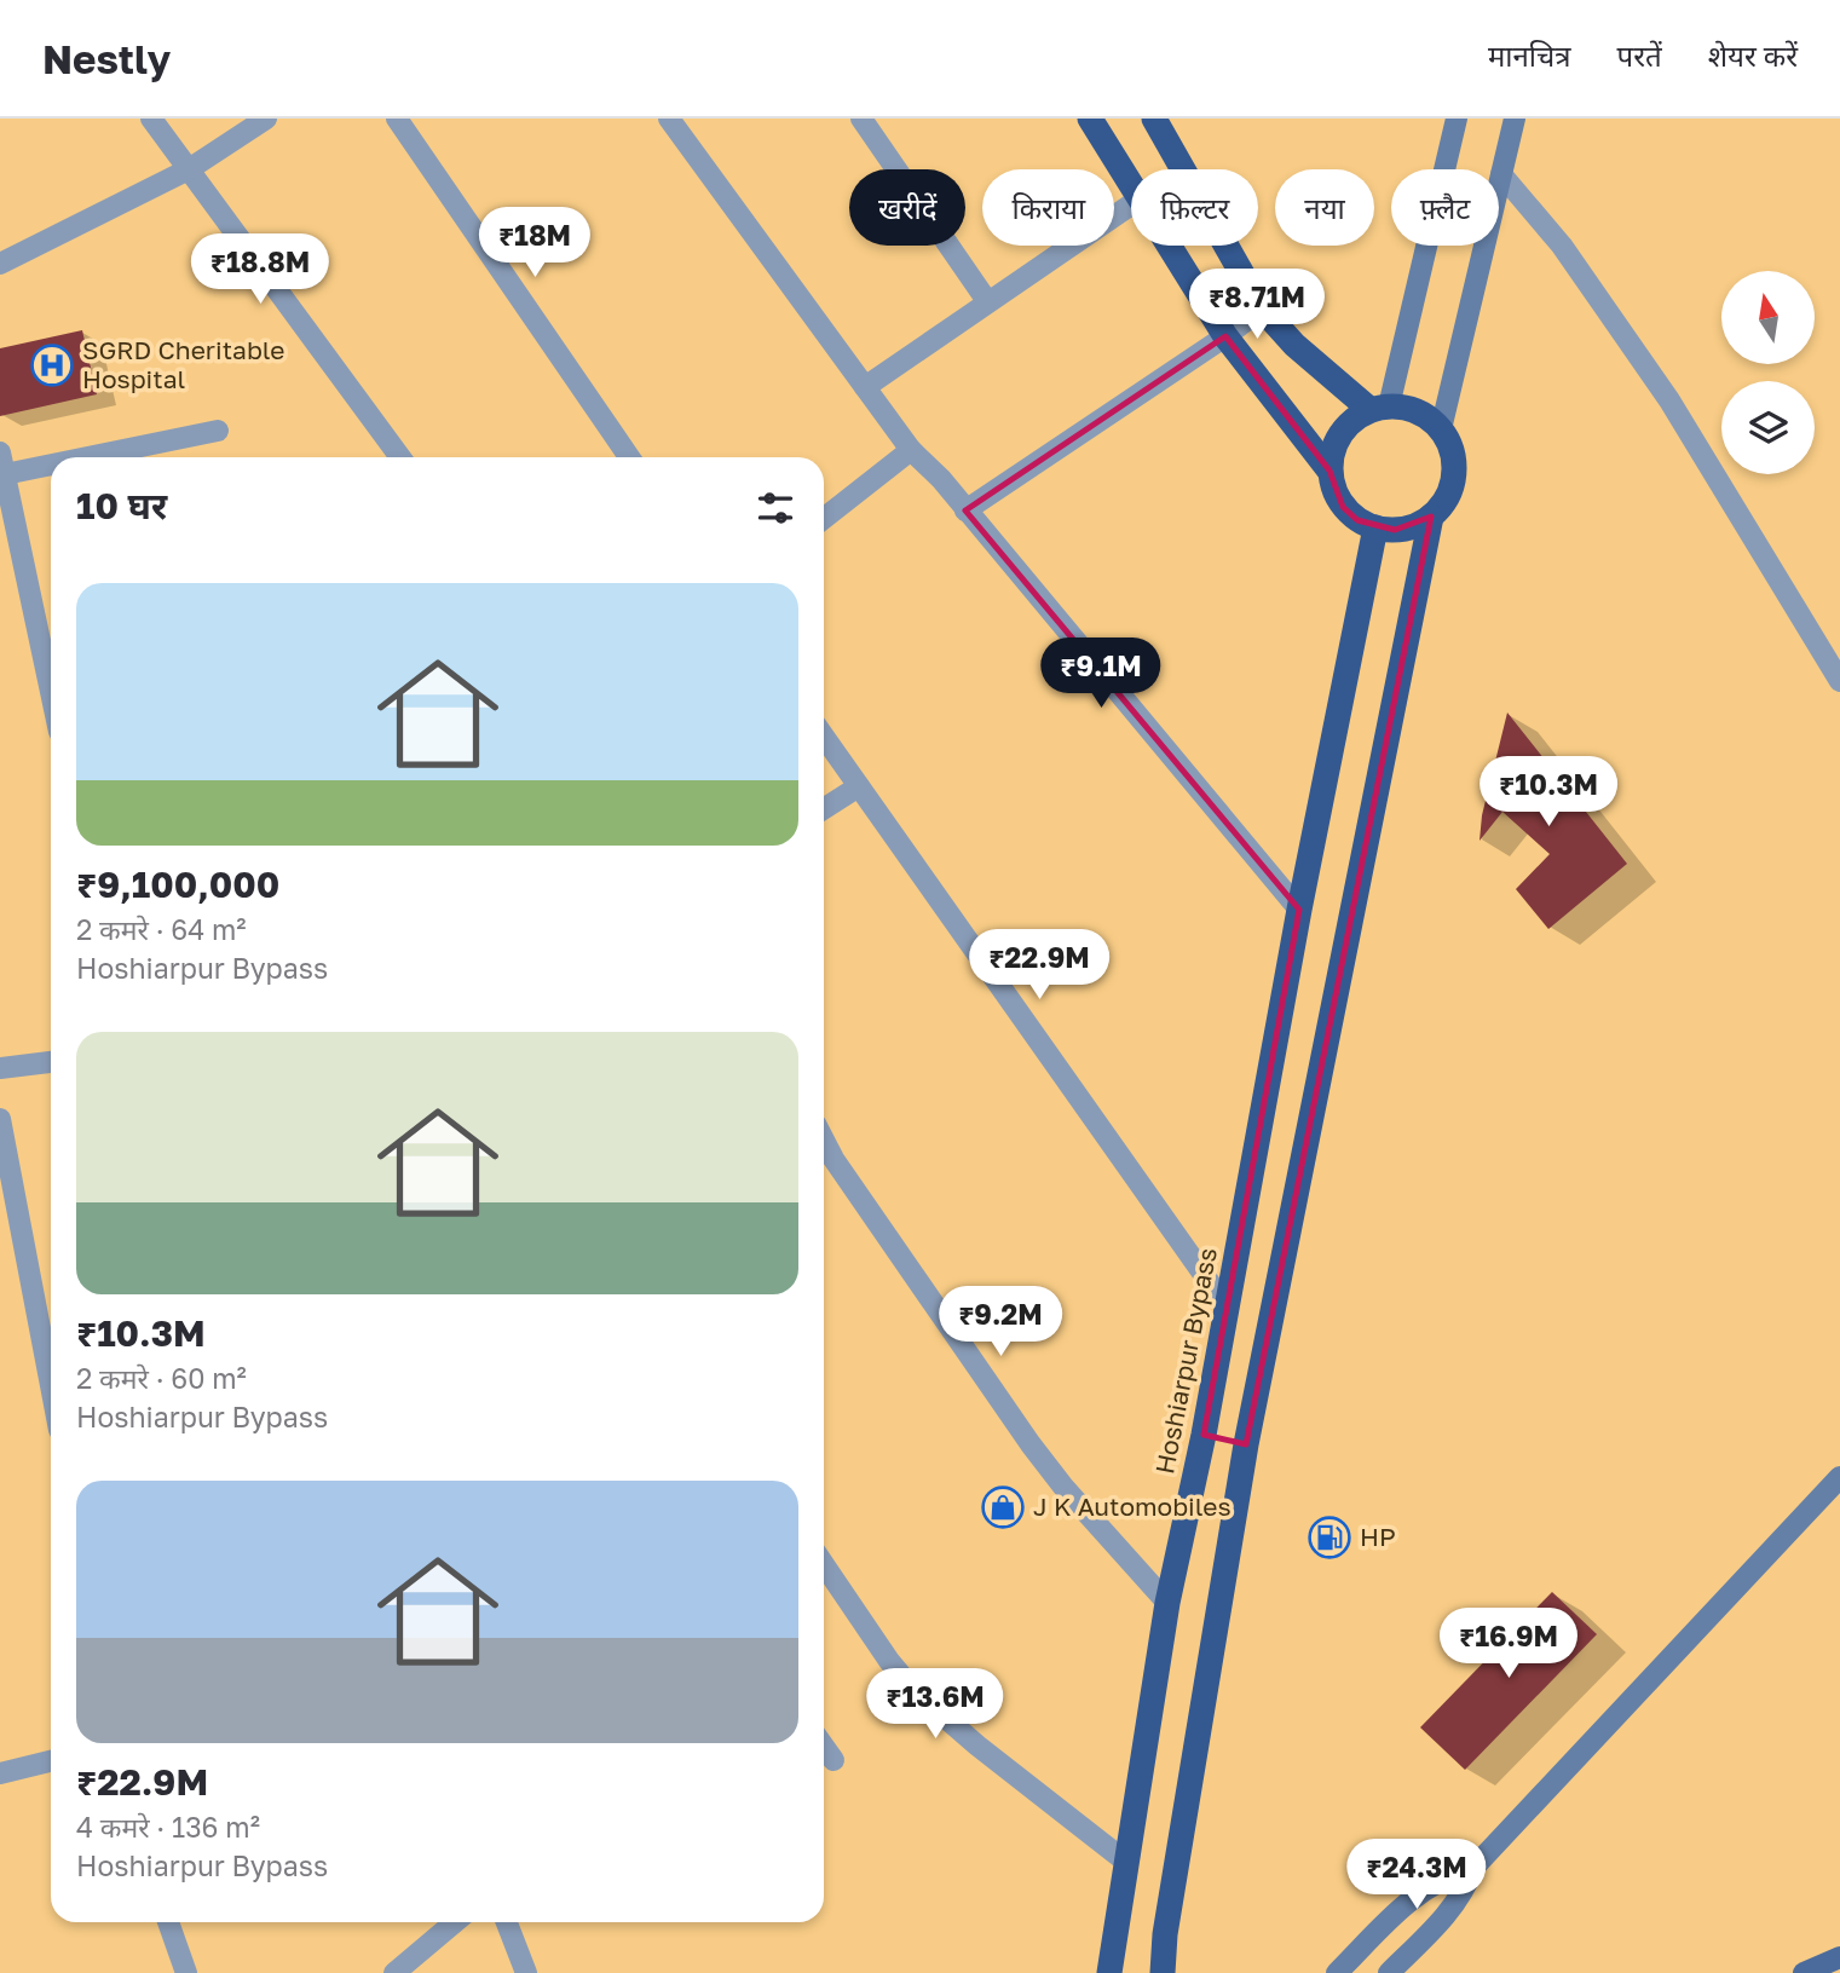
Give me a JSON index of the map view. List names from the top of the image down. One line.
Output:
{"streets":{"highway":["Hoshiarpur Bypass"]},"places":{"hospital":["SGRD Cheritable Hospital"],"shop":["J K Automobiles"],"fuel station":["HP"]},"north":"top","page":{"header":"Nestly","nav":["मानचित्र","परतें","शेयर करें"],"chip":["खरीदें","किराया","फ़िल्टर","नया","फ़्लैट"],"price":["₹18M","₹18.8M","₹8.71M","₹9.1M","₹10.3M","₹22.9M","₹9.2M","₹16.9M","₹13.6M","₹24.3M"],"heading":"10 घर","list":[{"name":"₹9,100,000","note":"2 कमरे · 64 m² · Hoshiarpur Bypass"},{"name":"₹10.3M","note":"2 कमरे · 60 m² · Hoshiarpur Bypass"},{"name":"₹22.9M","note":"4 कमरे · 136 m² · Hoshiarpur Bypass"}]}}
